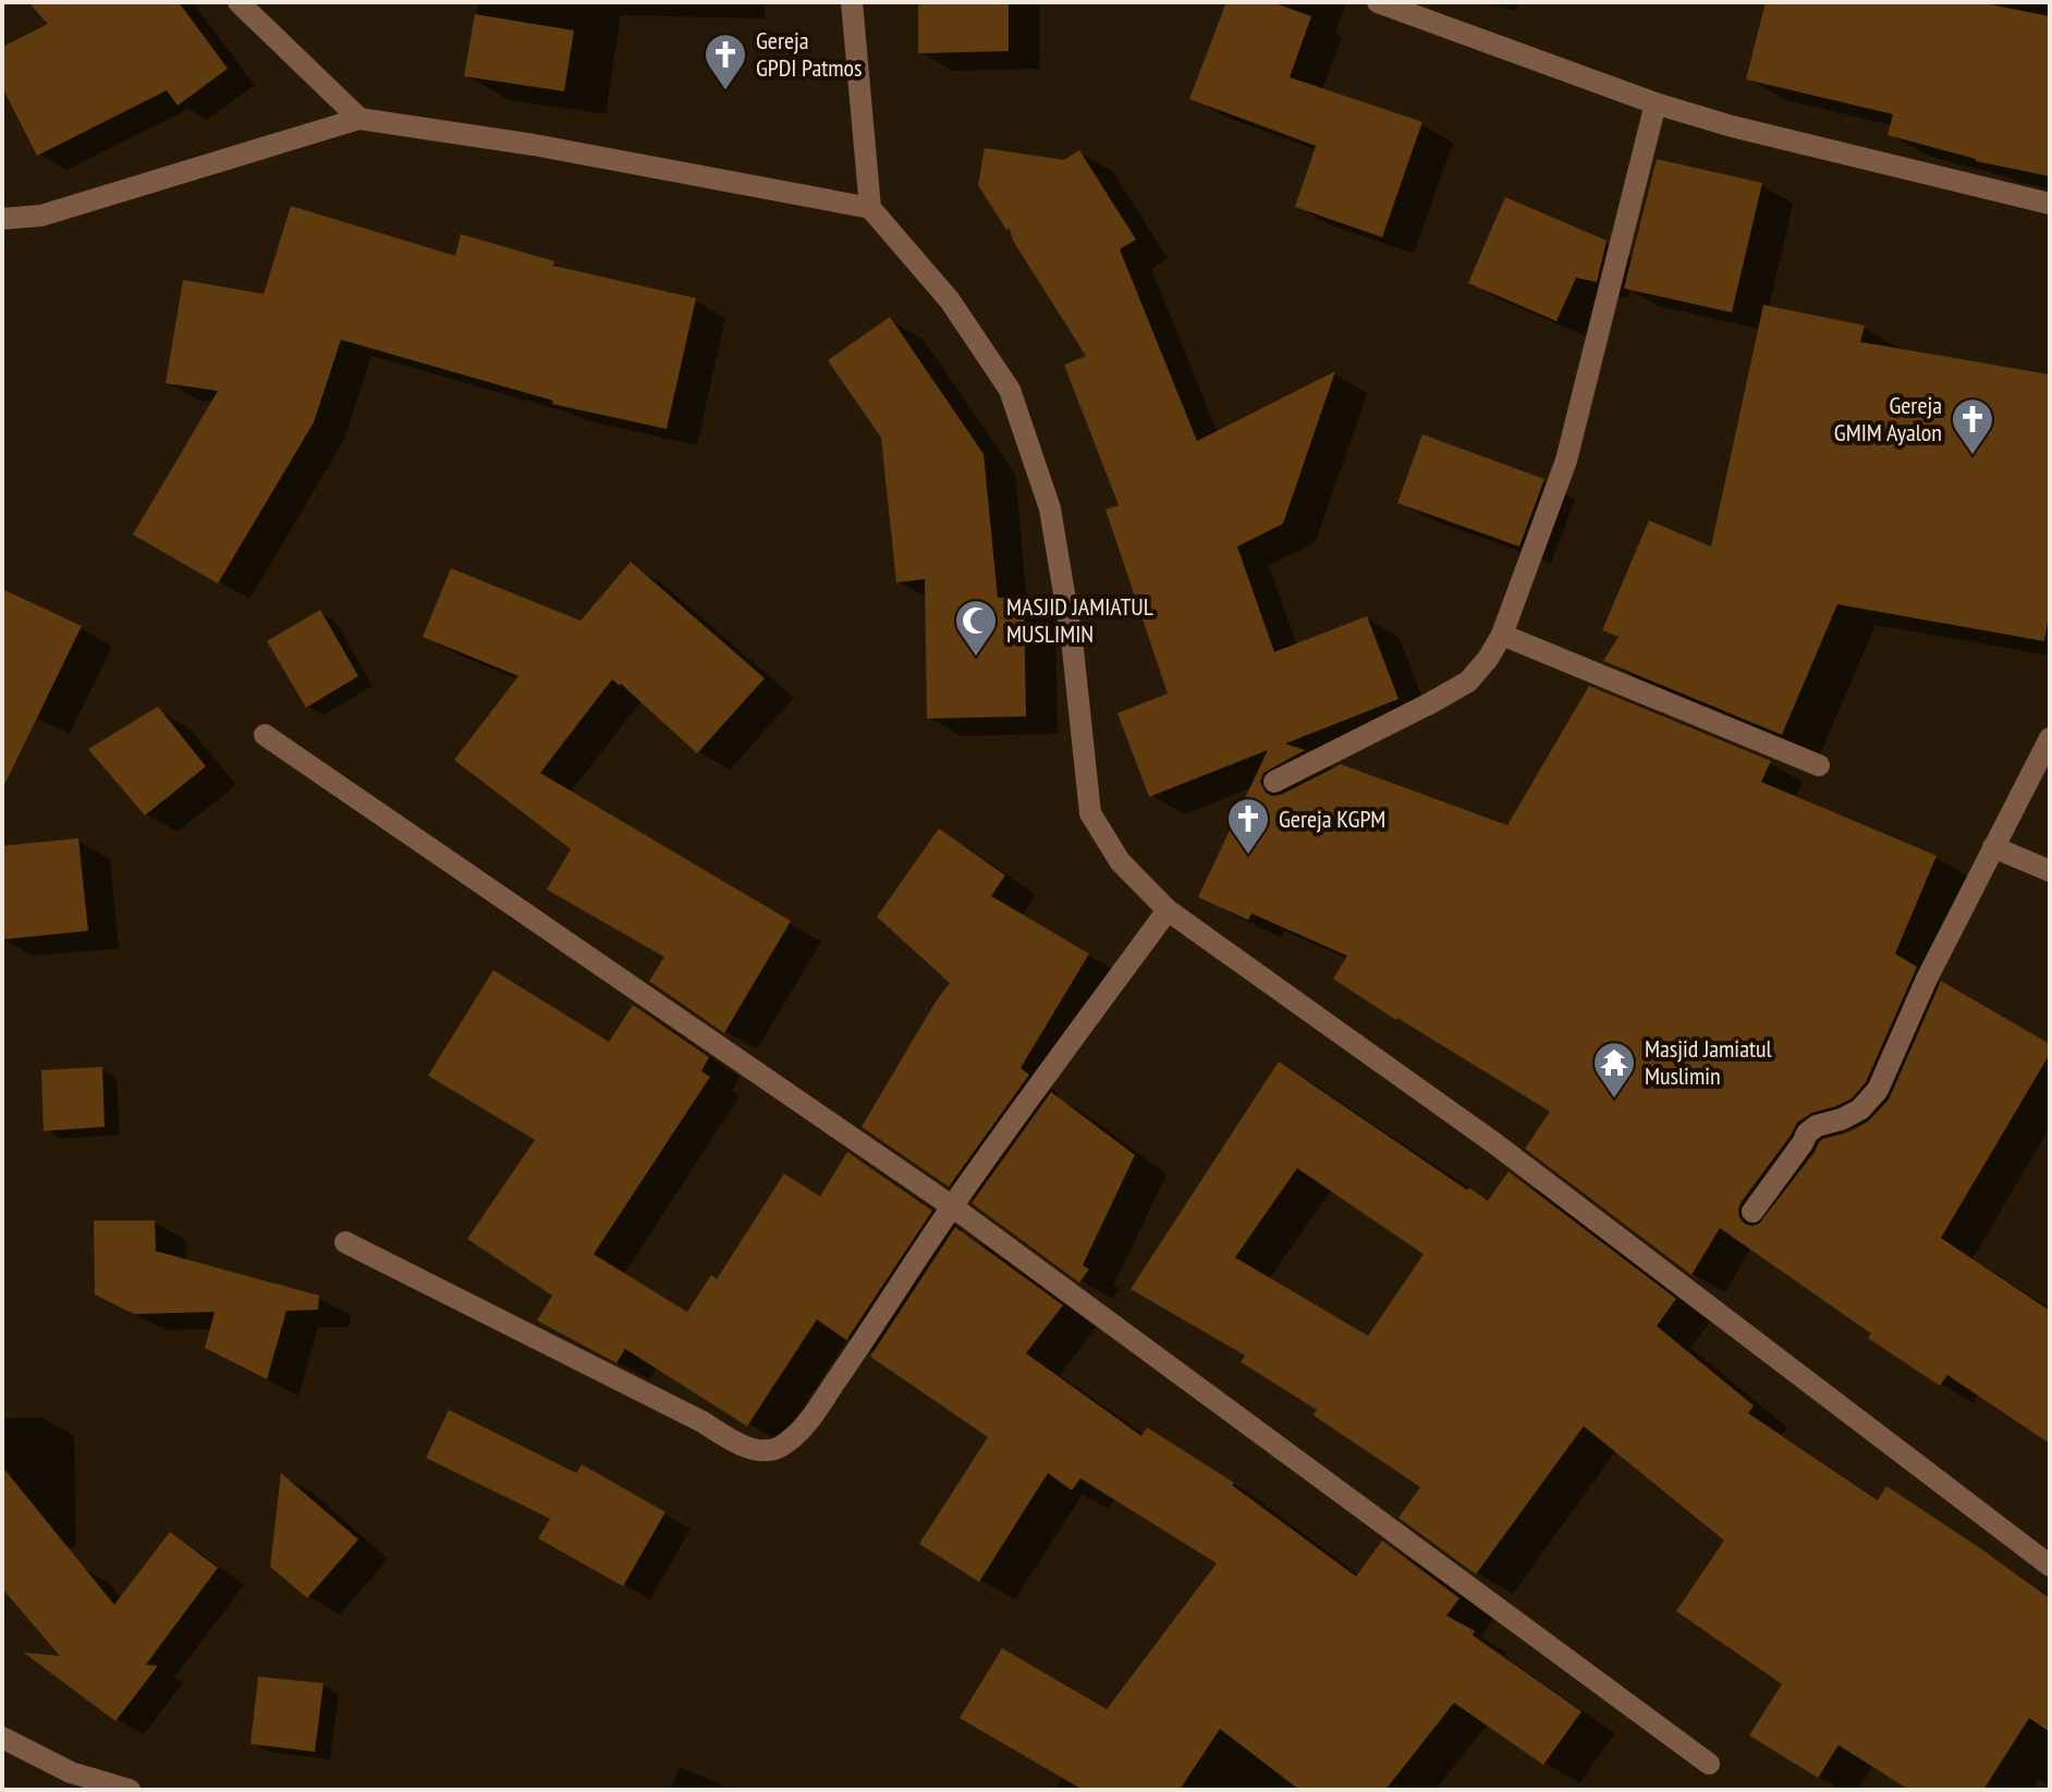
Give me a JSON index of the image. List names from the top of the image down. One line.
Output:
{"places":{"church":["Gereja GPDI Patmos","Gereja GMIM Ayalon","Gereja KGPM"],"mosque":["MASJID JAMIATUL MUSLIMIN"],"temple":["Masjid Jamiatul Muslimin"]}}
